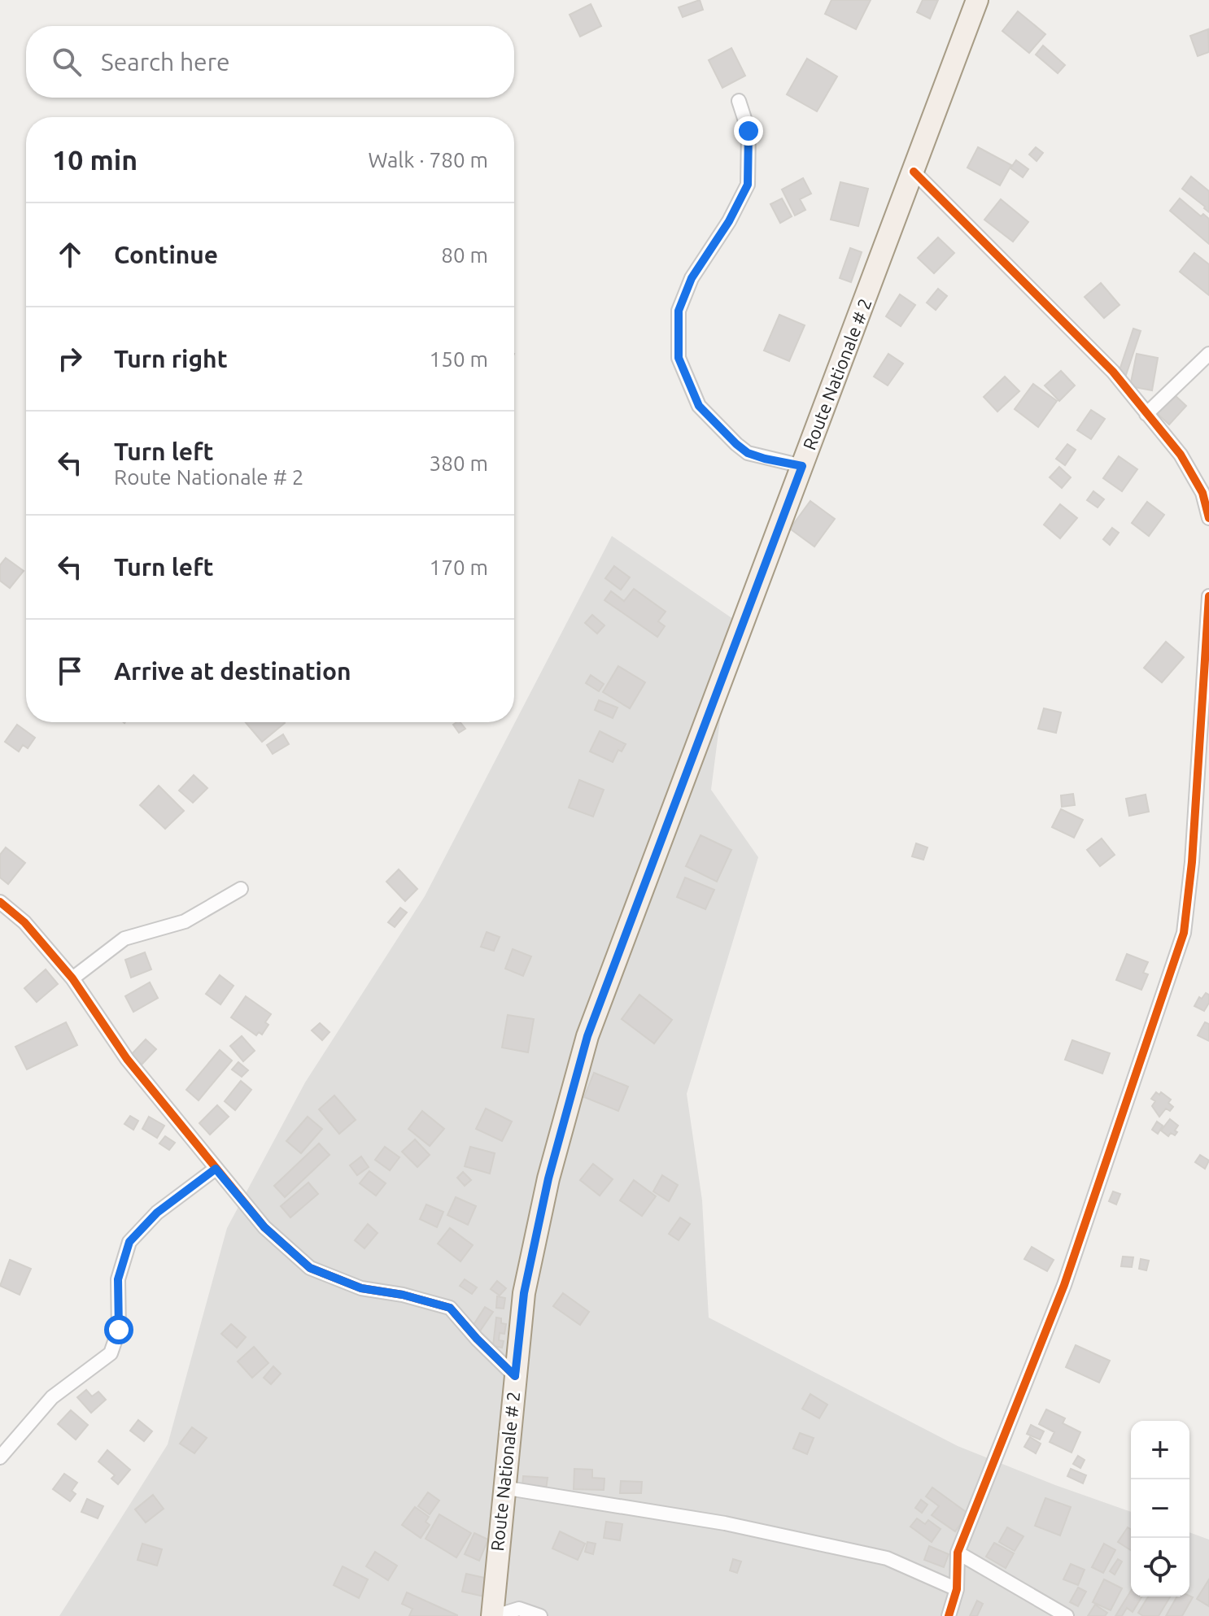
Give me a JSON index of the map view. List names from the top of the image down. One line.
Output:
{"streets":{"main road":["Route Nationale # 2"]},"page":{"search":"Search here","heading":["10 min","Walk · 780 m"],"list":[["Continue","80 m"],["Turn right","150 m"],["Turn left","Route Nationale # 2","380 m"],["Turn left","170 m"],"Arrive at destination"],"map_buttons":["+","−"]}}
